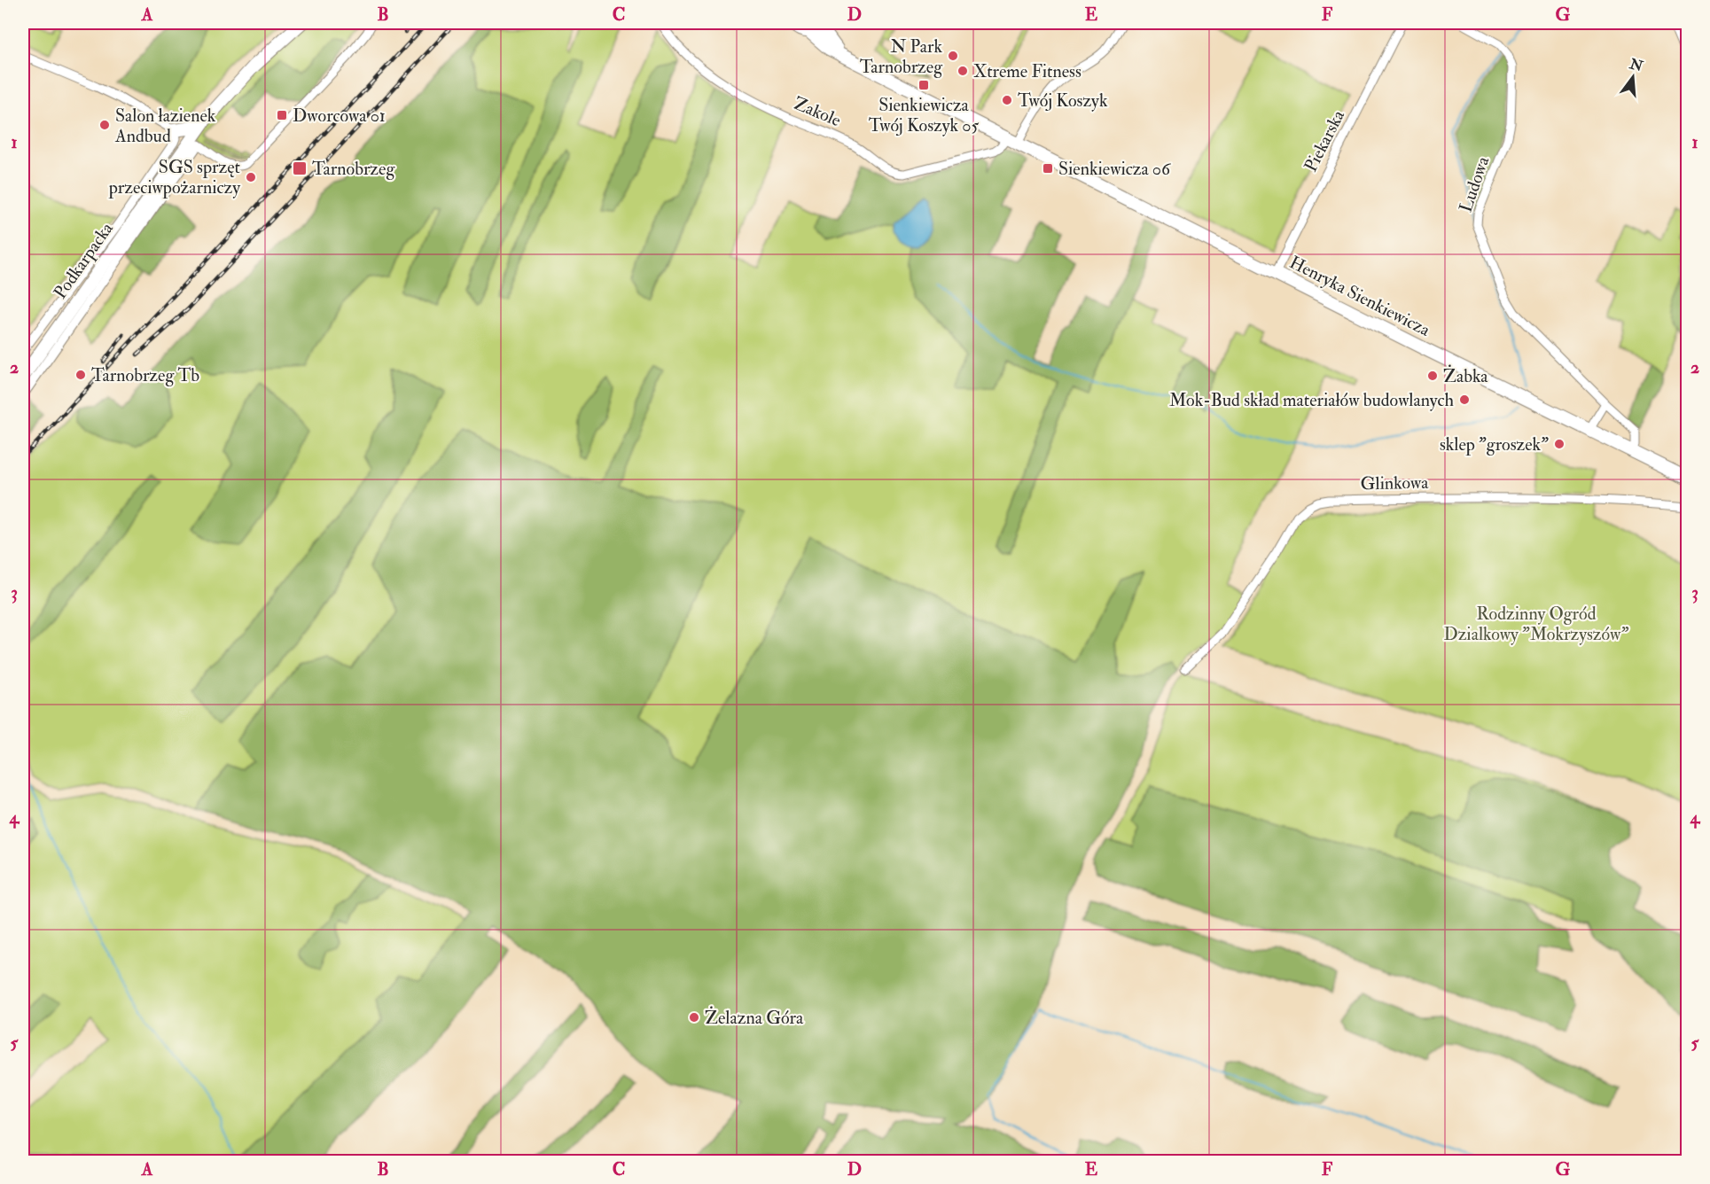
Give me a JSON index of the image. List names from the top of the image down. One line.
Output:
{"streets":{"main road":["Podkarpacka","Henryka Sienkiewicza"],"street":["Zakole","Piekarska","Ludowa","Glinkowa"]},"crossings":[["Zakole","Henryka Sienkiewicza"],["Piekarska","Henryka Sienkiewicza"],["Ludowa","Henryka Sienkiewicza"]],"parks":["Rodzinny Ogród Dzialkowy \"Mokrzyszów\""],"places":{"other":["N Park Tarnobrzeg","Xtreme Fitness","Twój Koszyk","Salon łazienek Andbud","SGS sprzęt przeciwpożarniczy","Tarnobrzeg Tb","Żabka","Mok-Bud skład materiałów budowlanych","sklep \"groszek\"","Żelazna Góra"],"transit":["Sienkiewicza Twój Koszyk 05","Dworcowa 01","Tarnobrzeg","Sienkiewicza 06"]},"north":"top","grid":{"columns":["A","B","C","D","E","F","G"],"rows":["1","2","3","4","5"]}}
